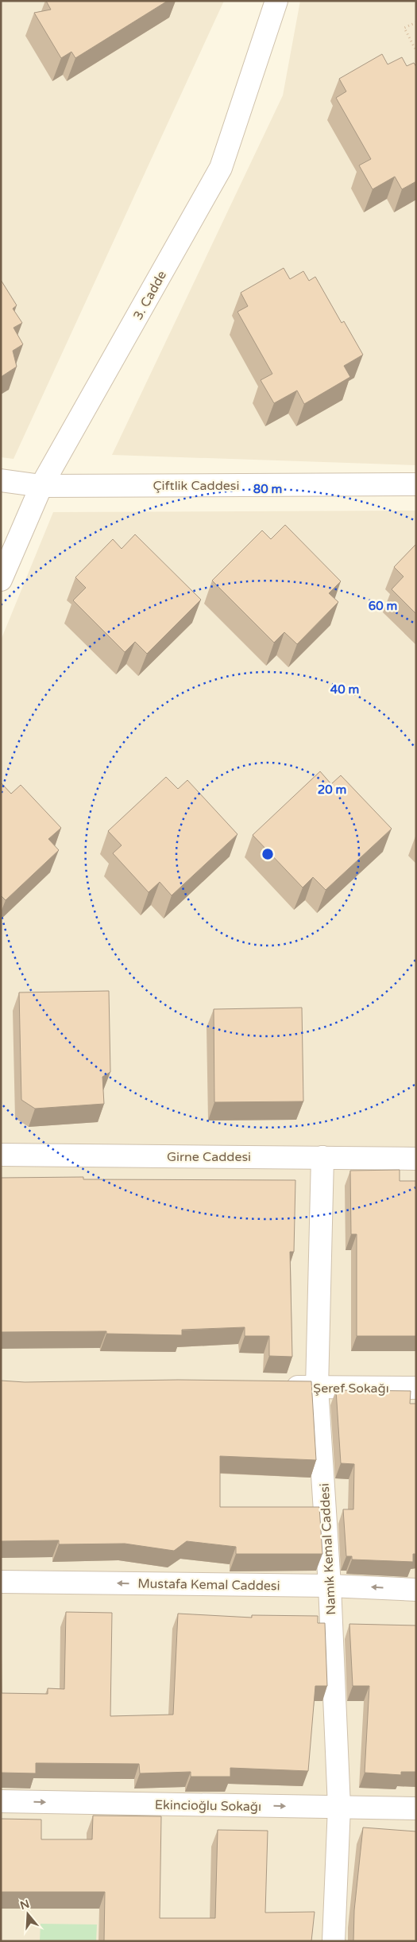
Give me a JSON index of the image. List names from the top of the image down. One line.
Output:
{"streets":{"street":["3. Cadde","Çiftlik Caddesi","Girne Caddesi","Şeref Sokağı","Namık Kemal Caddesi","Mustafa Kemal Caddesi","Ekincioğlu Sokağı"]},"crossings":[["3. Cadde","Çiftlik Caddesi"],["Girne Caddesi","Namık Kemal Caddesi"],["Şeref Sokağı","Namık Kemal Caddesi"],["Namık Kemal Caddesi","Mustafa Kemal Caddesi"],["Namık Kemal Caddesi","Ekincioğlu Sokağı"]],"one_way":["Mustafa Kemal Caddesi","Ekincioğlu Sokağı"],"north":"top","rings":["80 m","60 m","40 m","20 m"]}
